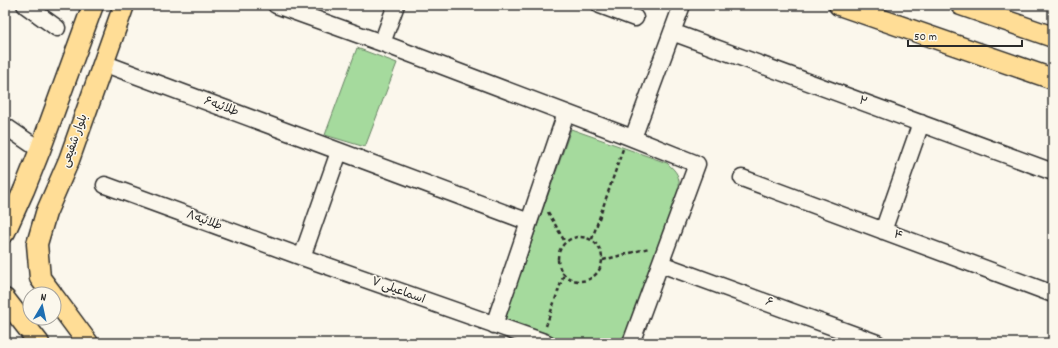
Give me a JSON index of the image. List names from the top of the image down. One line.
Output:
{"streets":{"main road":["بلوار شفیعی"],"street":["۲","طلائیه۶","طلائیه۸","۴","اسماعیلی ۷","۶"]},"crossings":[["طلائیه۶","بلوار شفیعی"],["طلائیه۸","اسماعیلی ۷"]],"scale_bar":"50 m","north":"top"}
